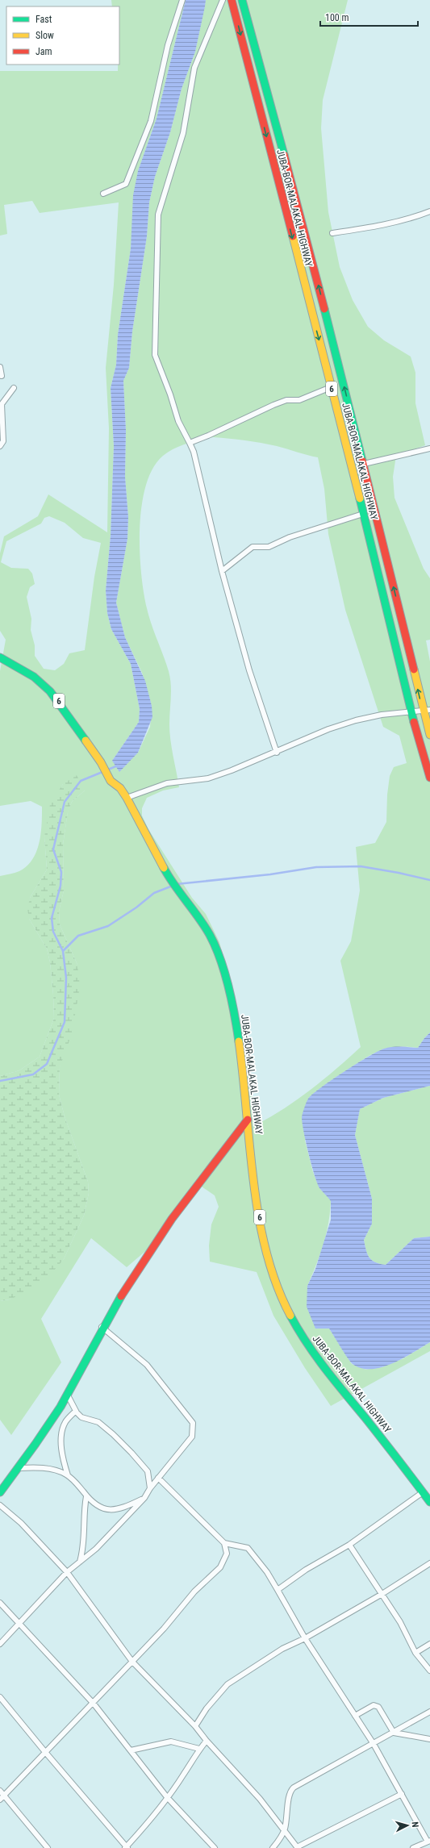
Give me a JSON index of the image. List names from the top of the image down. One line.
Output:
{"streets":{"main road":["JUBA-BOR-MALAKAL HIGHWAY","6"]},"legend":["Fast","Slow","Jam"],"scale_bar":"100 m","north":"right"}
